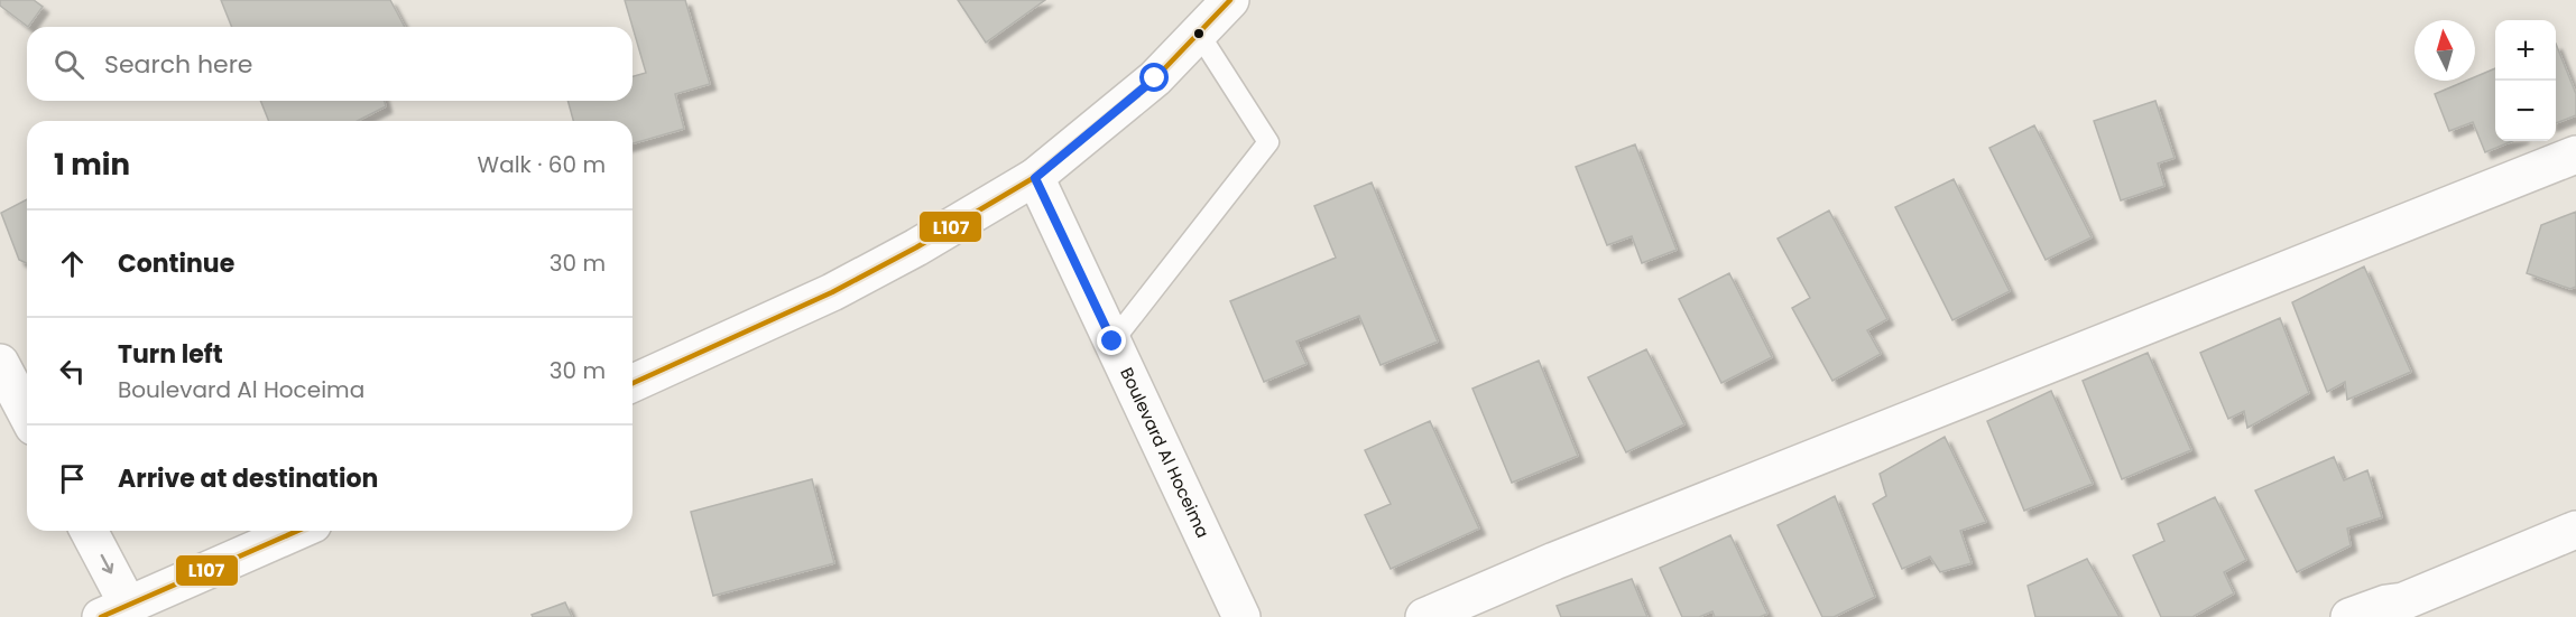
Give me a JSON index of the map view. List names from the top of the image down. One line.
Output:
{"streets":{"street":["Boulevard Al Hoceima"]},"lines":["transit line L107"],"north":"top","page":{"map_buttons":["+","−"],"search":"Search here","heading":["1 min","Walk · 60 m"],"list":[["Continue","30 m"],["Turn left","Boulevard Al Hoceima","30 m"],"Arrive at destination"]}}
